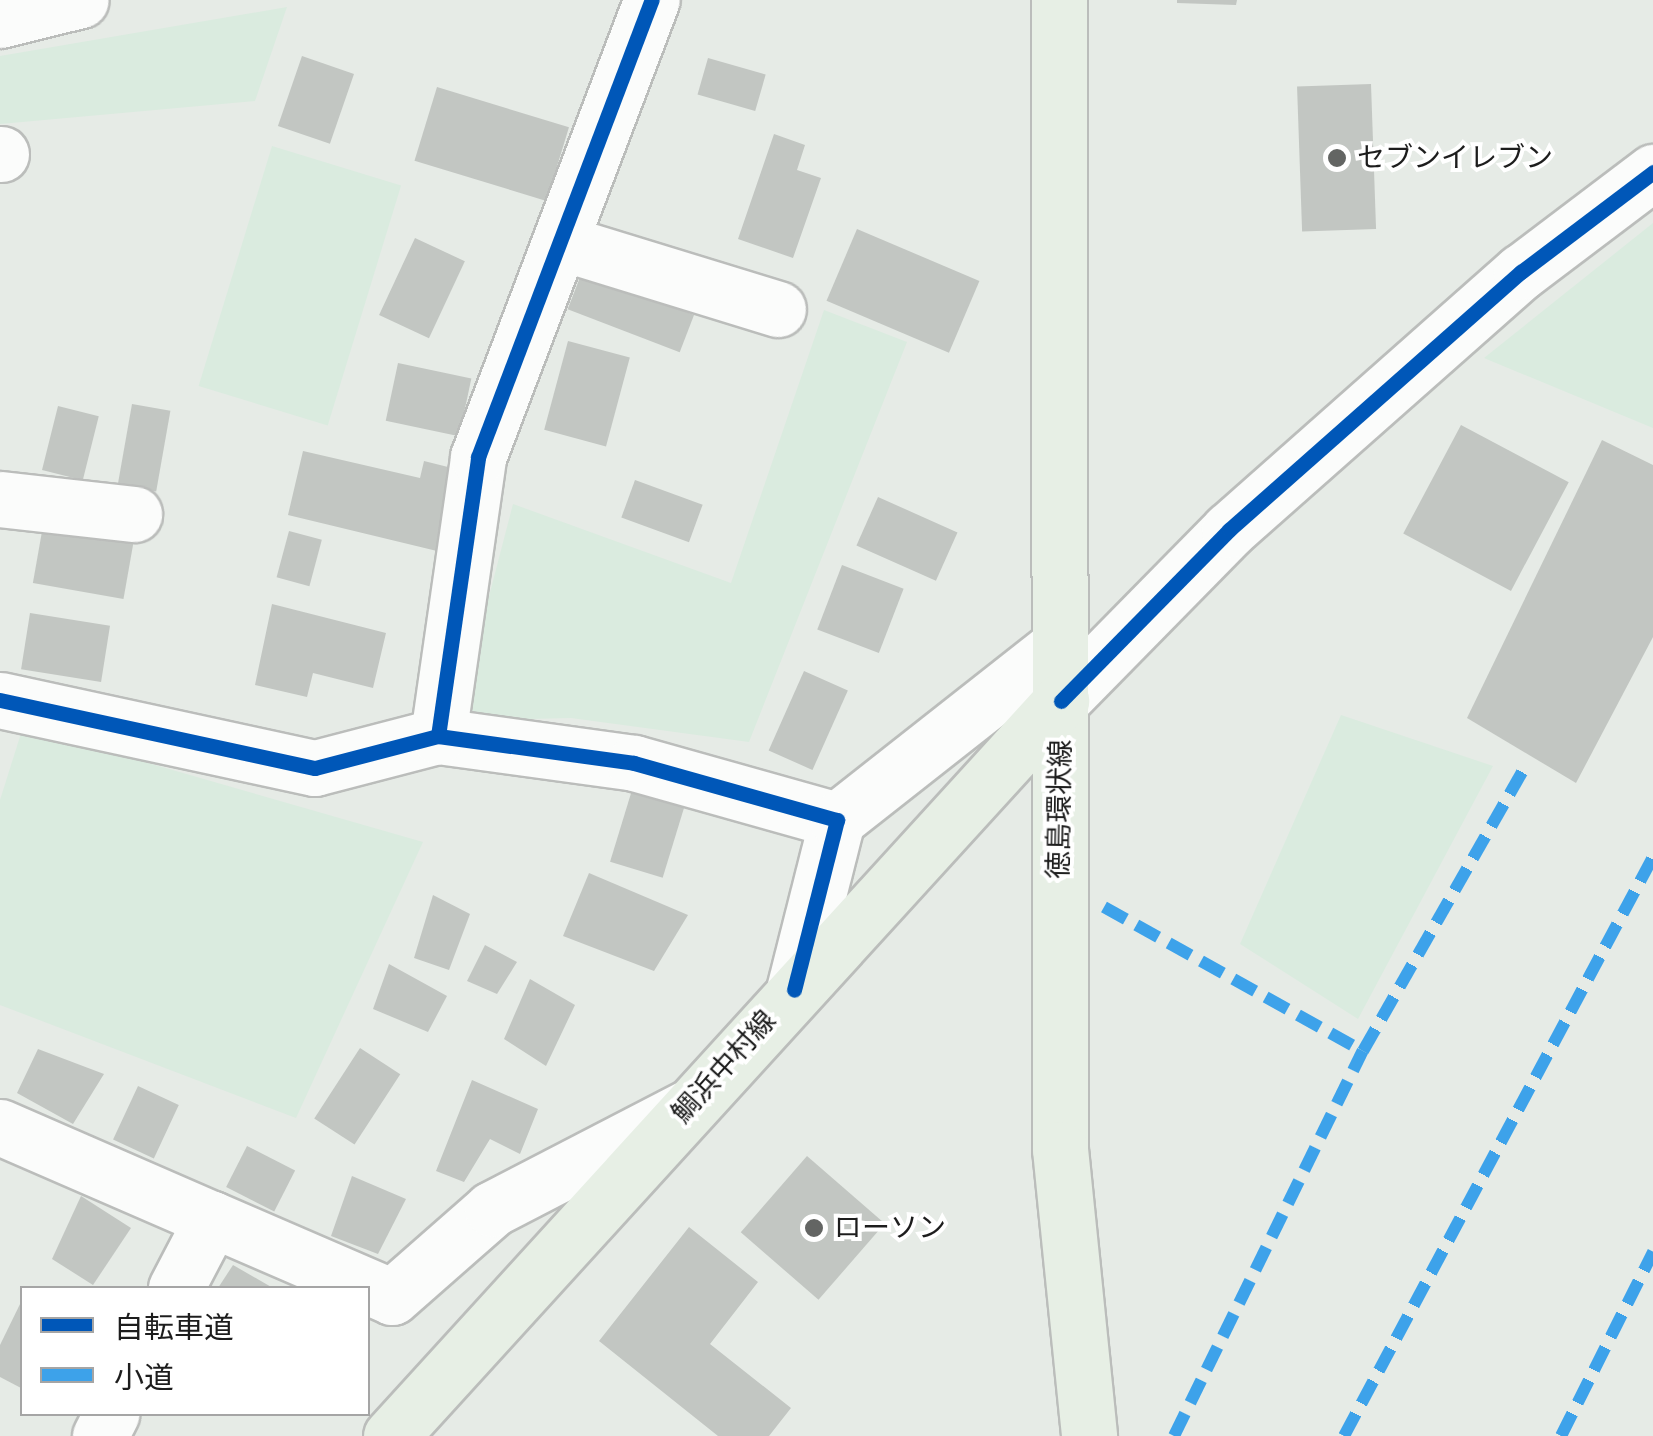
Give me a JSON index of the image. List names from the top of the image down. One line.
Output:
{"streets":{"main road":["徳島環状線","鯛浜中村線"]},"crossings":[["徳島環状線","鯛浜中村線"]],"places":["セブンイレブン","ローソン"],"legend":["自転車道","小道"]}
